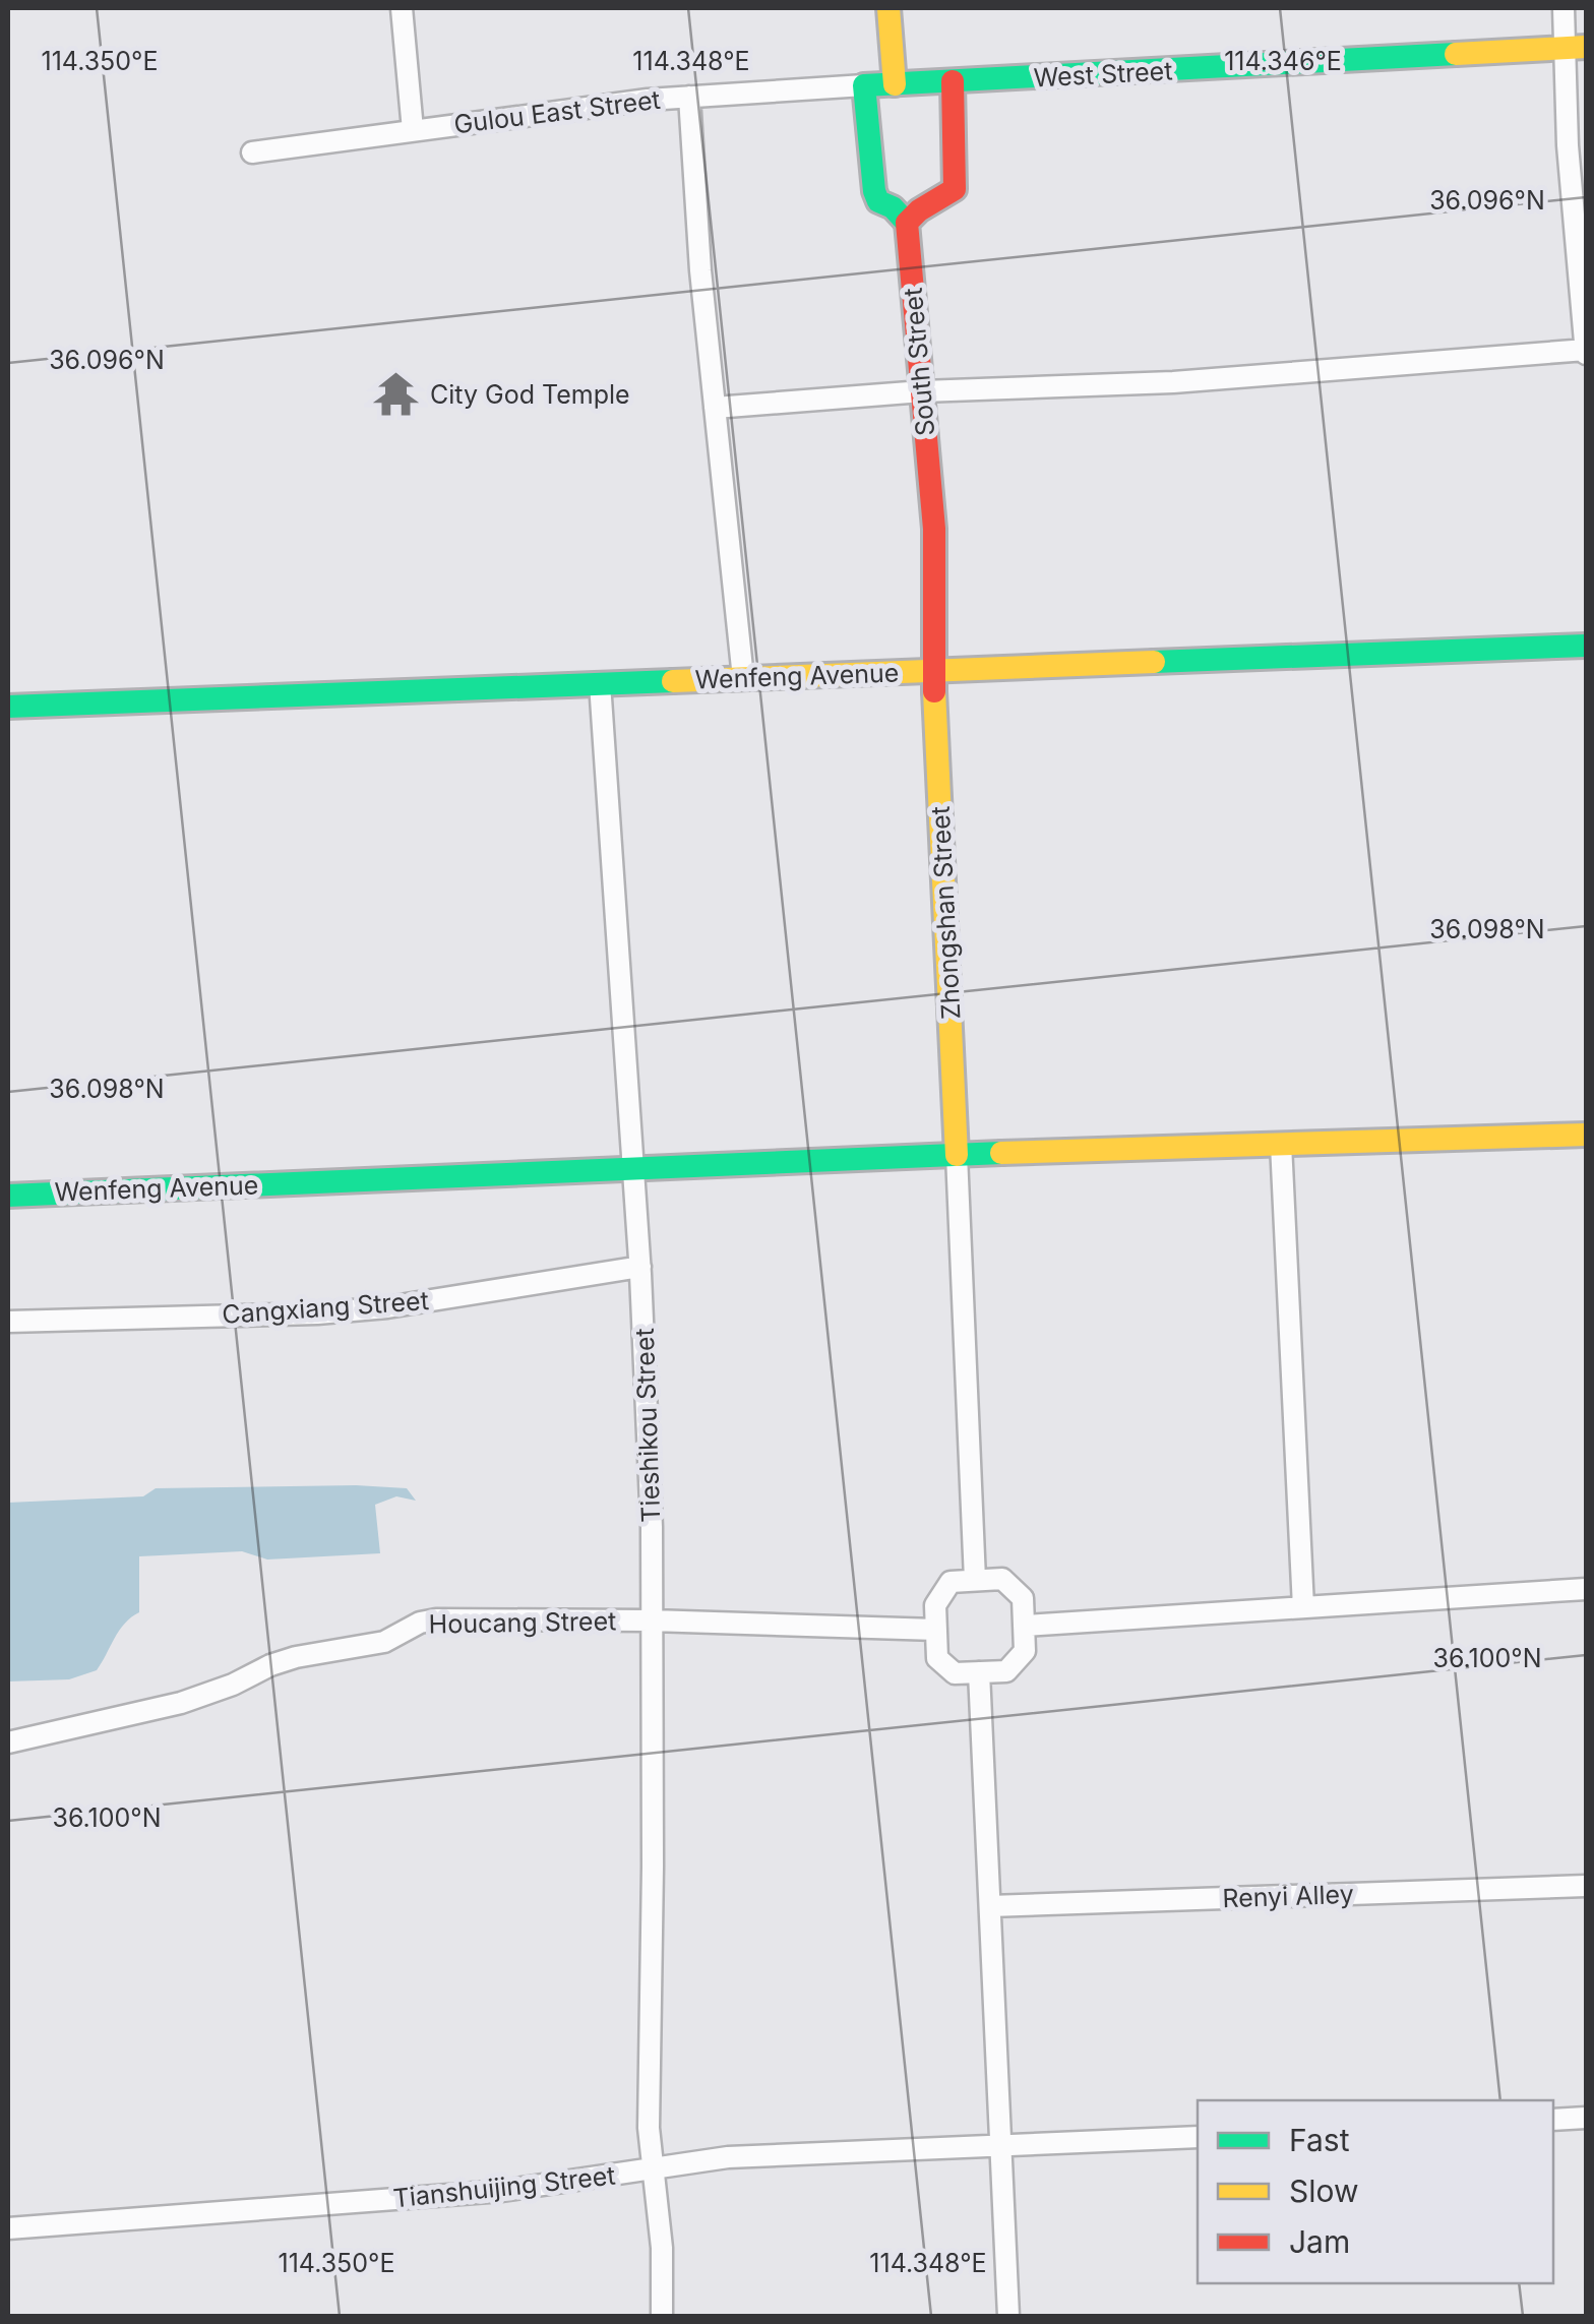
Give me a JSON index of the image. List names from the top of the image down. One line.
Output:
{"streets":{"main road":["West Street","South Street","Wenfeng Avenue","Zhongshan Street"],"street":["Gulou East Street","Cangxiang Street","Tieshikou Street","Houcang Street","Renyi Alley","Tianshuijing Street"]},"crossings":[["West Street","Gulou East Street"],["South Street","Wenfeng Avenue"],["South Street","Zhongshan Street"],["Wenfeng Avenue","Zhongshan Street"],["Wenfeng Avenue","Tieshikou Street"],["Cangxiang Street","Tieshikou Street"],["Tieshikou Street","Houcang Street"],["Tieshikou Street","Tianshuijing Street"]],"places":{"temple":["City God Temple"]},"legend":["Fast","Slow","Jam"],"coordinates":["114.350°E","114.348°E","114.346°E","36.096°N","36.098°N","36.100°N"]}
